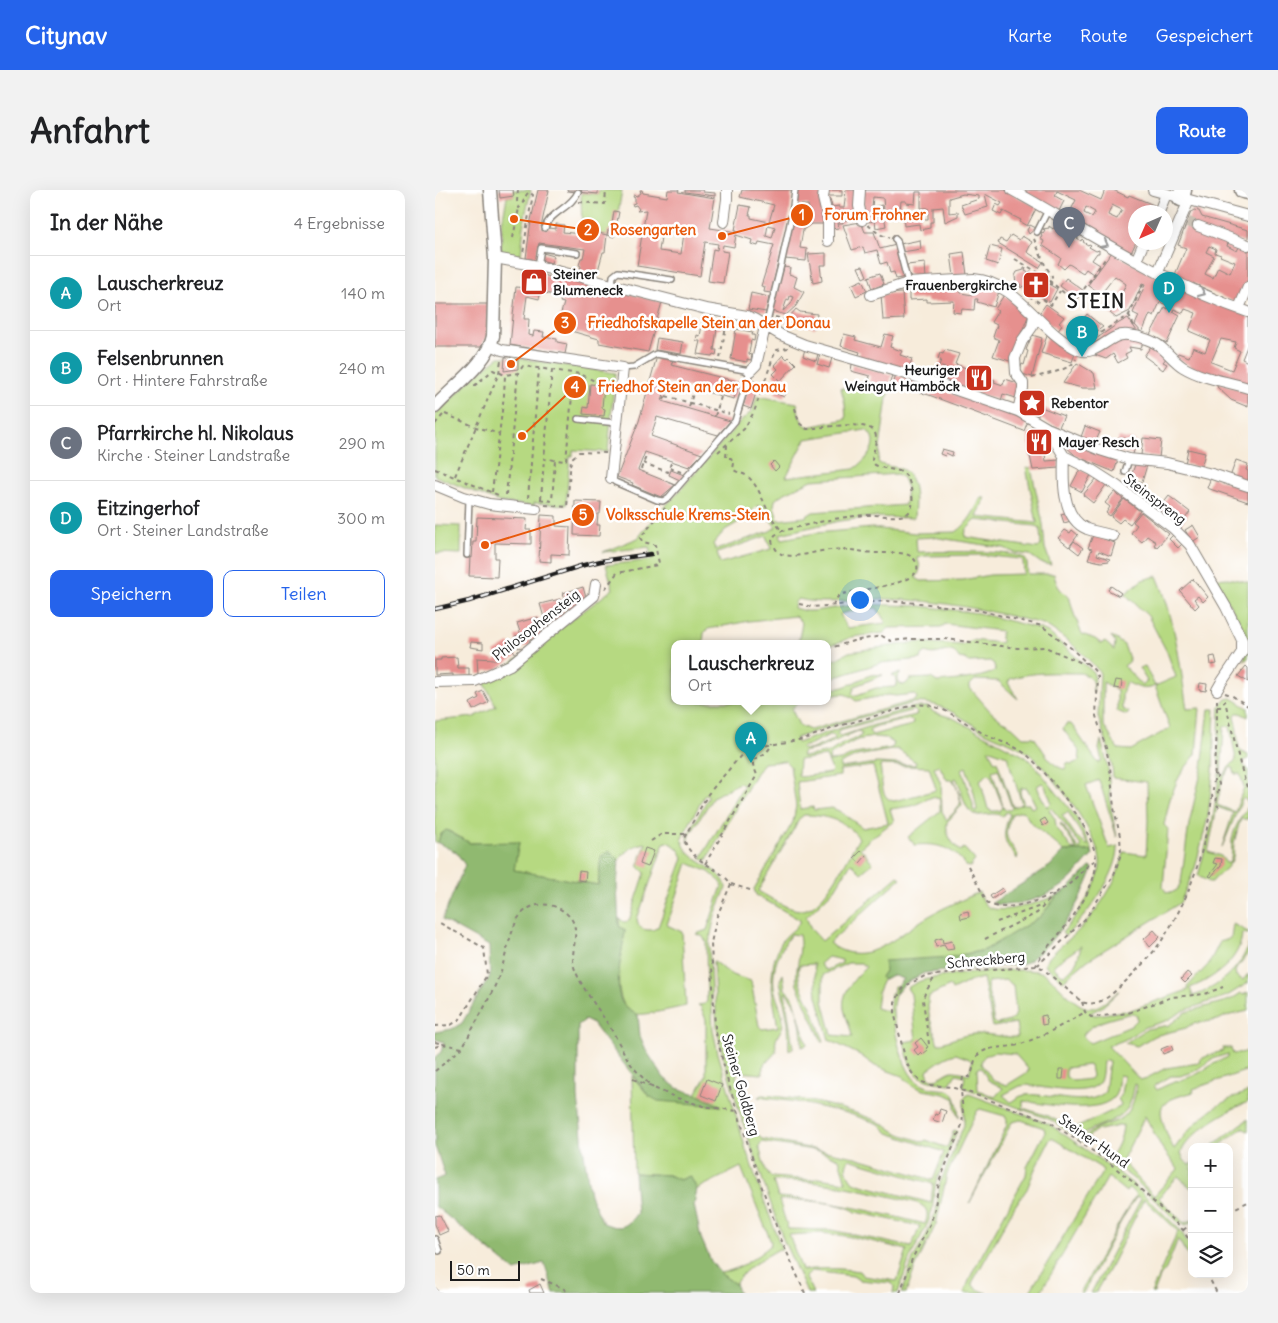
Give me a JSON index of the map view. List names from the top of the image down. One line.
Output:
{"streets":{"street":["Steinspreng","Philosophensteig"],"path":["Schreckberg","Steiner Goldberg","Steiner Hund"]},"crossings":[["Schreckberg","Steiner Hund"]],"districts":["STEIN"],"places":{"other":["Rosengarten","Forum Frohner","Friedhofskapelle Stein an der Donau","Friedhof Stein an der Donau","Volksschule Krems-Stein"],"shop":["Steiner Blumeneck"],"church":["Frauenbergkirche"],"restaurant":["Heuriger Weingut Hamböck","Mayer Resch"],"place":["Rebentor"]},"scale_bar":"50 m","north":"bottom left","page":{"header":"Citynav","nav":["Karte","Route","Gespeichert"],"buttons":["Route",["Speichern","Teilen"]],"title":"Anfahrt","heading":["In der Nähe","4 Ergebnisse"],"pins":["C","D","B","A"],"list":[{"mark":"A","name":"Lauscherkreuz","note":"Ort","value":"140 m"},{"mark":"B","name":"Felsenbrunnen","note":"Ort · Hintere Fahrstraße","value":"240 m"},{"mark":"C","name":"Pfarrkirche hl. Nikolaus","note":"Kirche · Steiner Landstraße","value":"290 m"},{"mark":"D","name":"Eitzingerhof","note":"Ort · Steiner Landstraße","value":"300 m"}],"popup":["Lauscherkreuz","Ort"],"map_buttons":["+","−"],"scale":"50 m"}}
